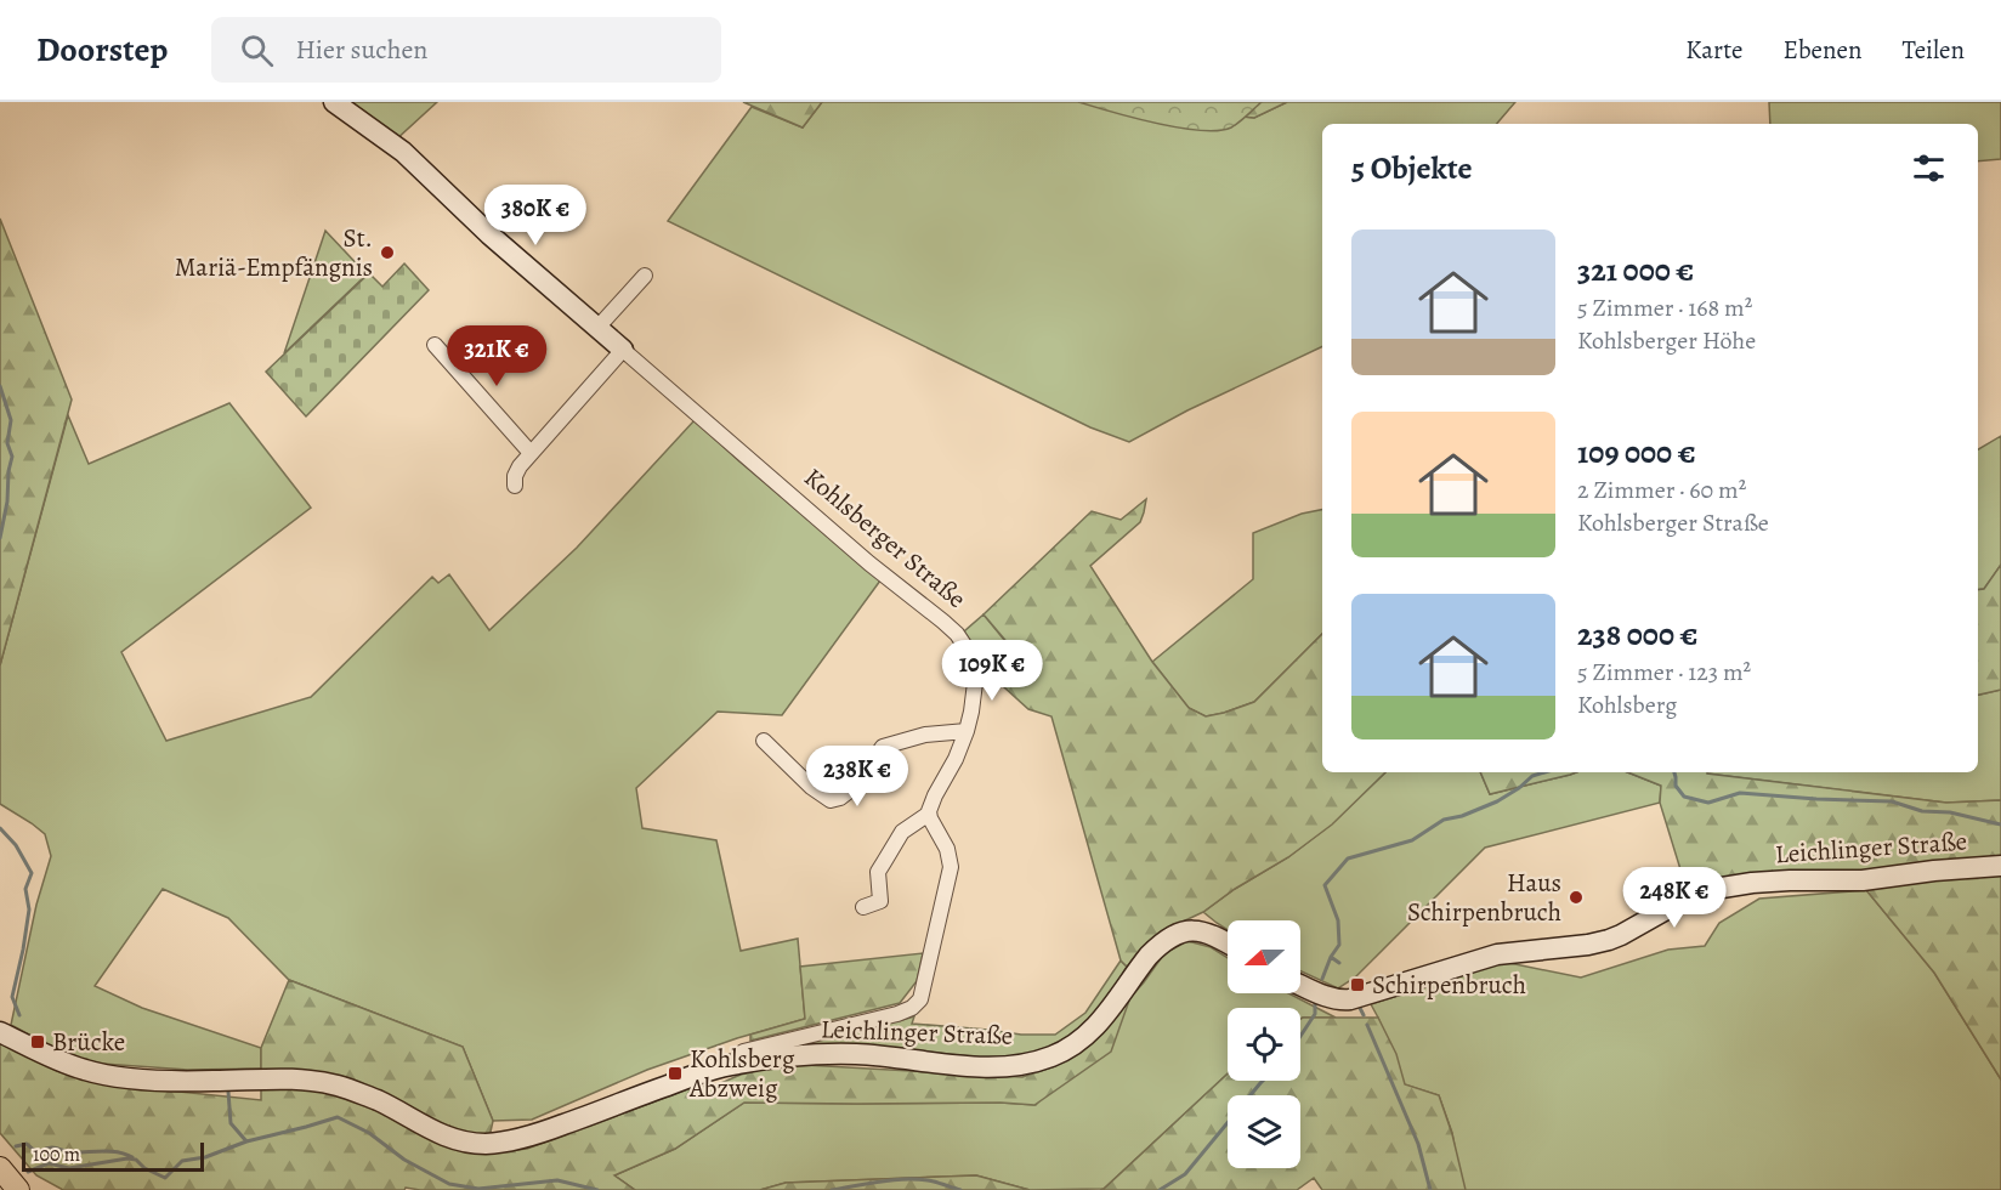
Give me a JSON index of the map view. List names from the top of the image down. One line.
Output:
{"streets":{"main road":["Kohlsberger Straße","Leichlinger Straße"]},"places":{"other":["St. Mariä-Empfängnis","Haus Schirpenbruch"],"transit":["Schirpenbruch","Brücke","Kohlsberg Abzweig"]},"scale_bar":"100 m","north":"left","page":{"header":"Doorstep","search":"Hier suchen","nav":["Karte","Ebenen","Teilen"],"heading":"5 Objekte","price":["380K €","321K €","109K €","238K €","248K €"],"list":[{"name":"321 000 €","note":"5 Zimmer · 168 m² · Kohlsberger Höhe"},{"name":"109 000 €","note":"2 Zimmer · 60 m² · Kohlsberger Straße"},{"name":"238 000 €","note":"5 Zimmer · 123 m² · Kohlsberg"}],"scale":"100 m"}}
